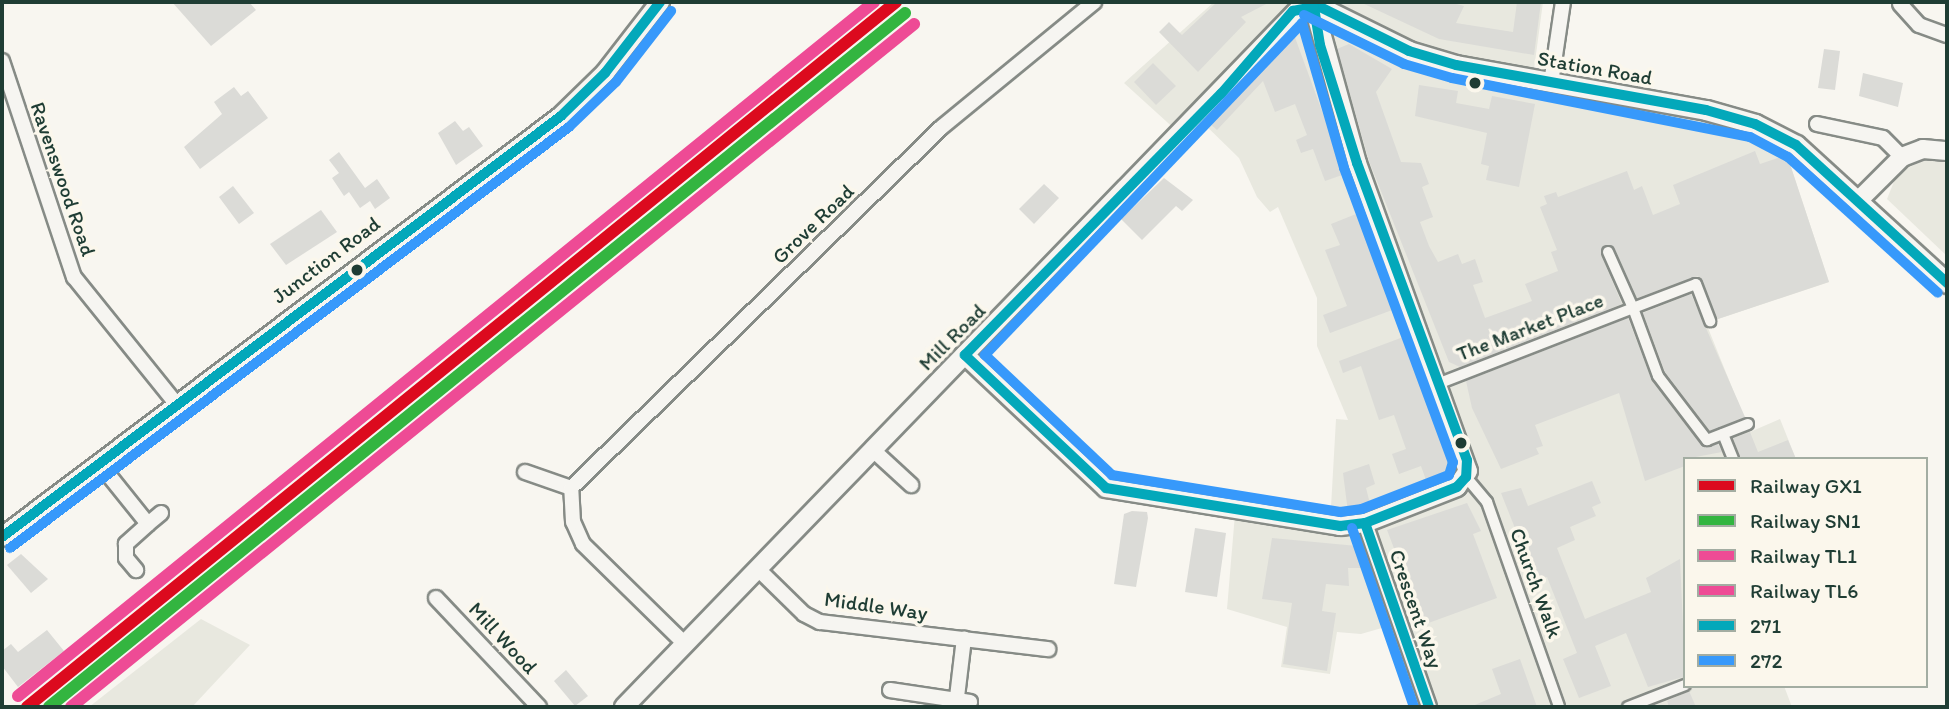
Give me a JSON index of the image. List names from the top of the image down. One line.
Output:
{"streets":{"main road":["Station Road"],"street":["Ravenswood Road","Grove Road","Junction Road","The Market Place","Mill Road","Church Walk","Middle Way","Crescent Way","Mill Wood"]},"crossings":[["Station Road","Mill Road"],["Ravenswood Road","Junction Road"],["Mill Road","Middle Way"]],"lines":["rail line GX1","rail line TL1","transit line 271","transit line 272","rail line SN1","rail line TL6"],"legend":["Railway GX1","Railway SN1","Railway TL1","Railway TL6","271","272"]}
